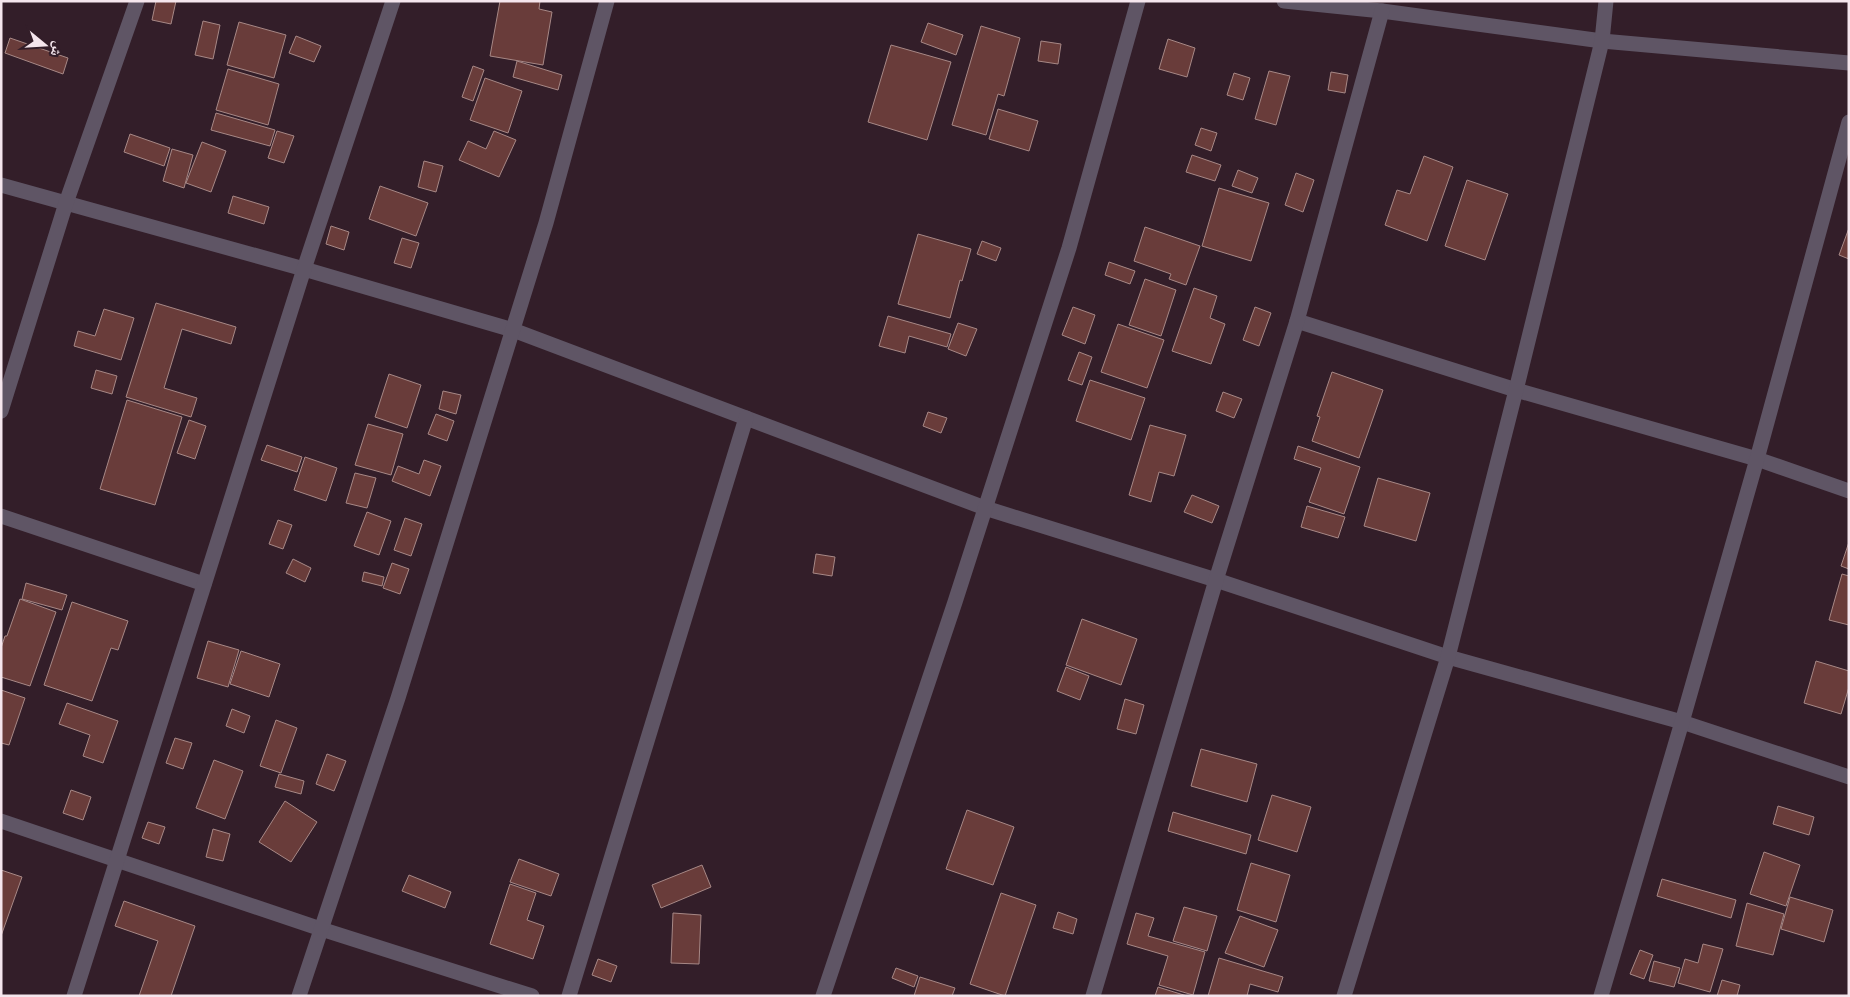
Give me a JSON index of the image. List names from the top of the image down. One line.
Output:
{"north":"right"}
